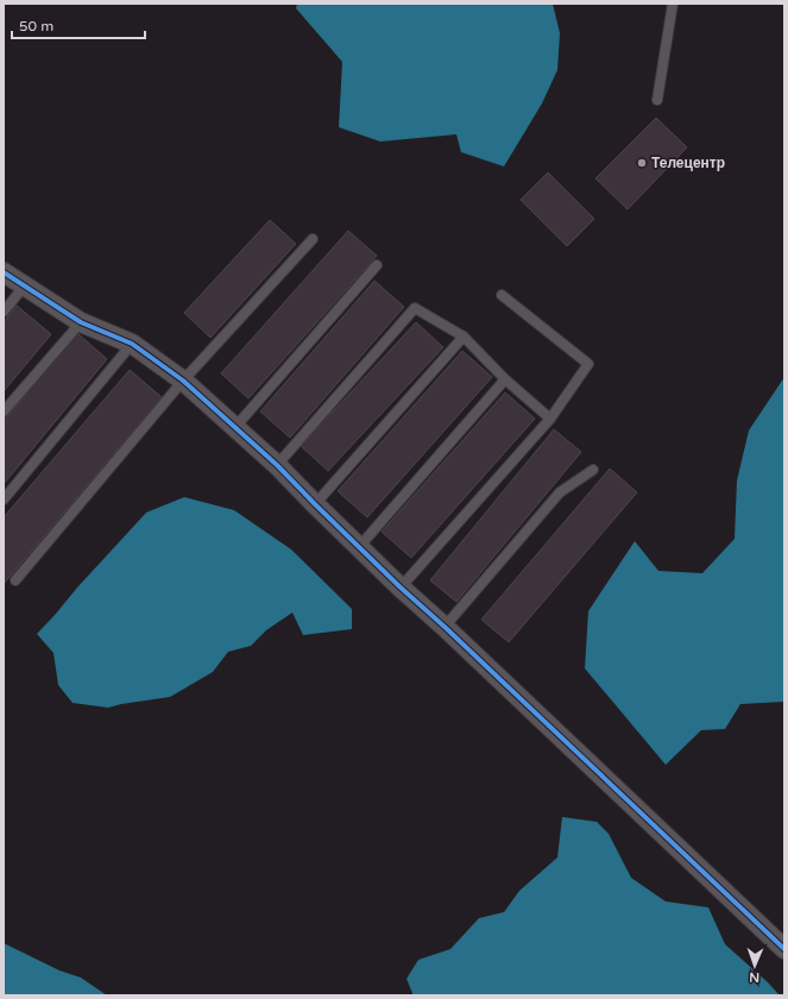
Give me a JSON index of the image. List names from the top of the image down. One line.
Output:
{"places":["Телецентр"],"scale_bar":"50 m","north":"bottom"}
